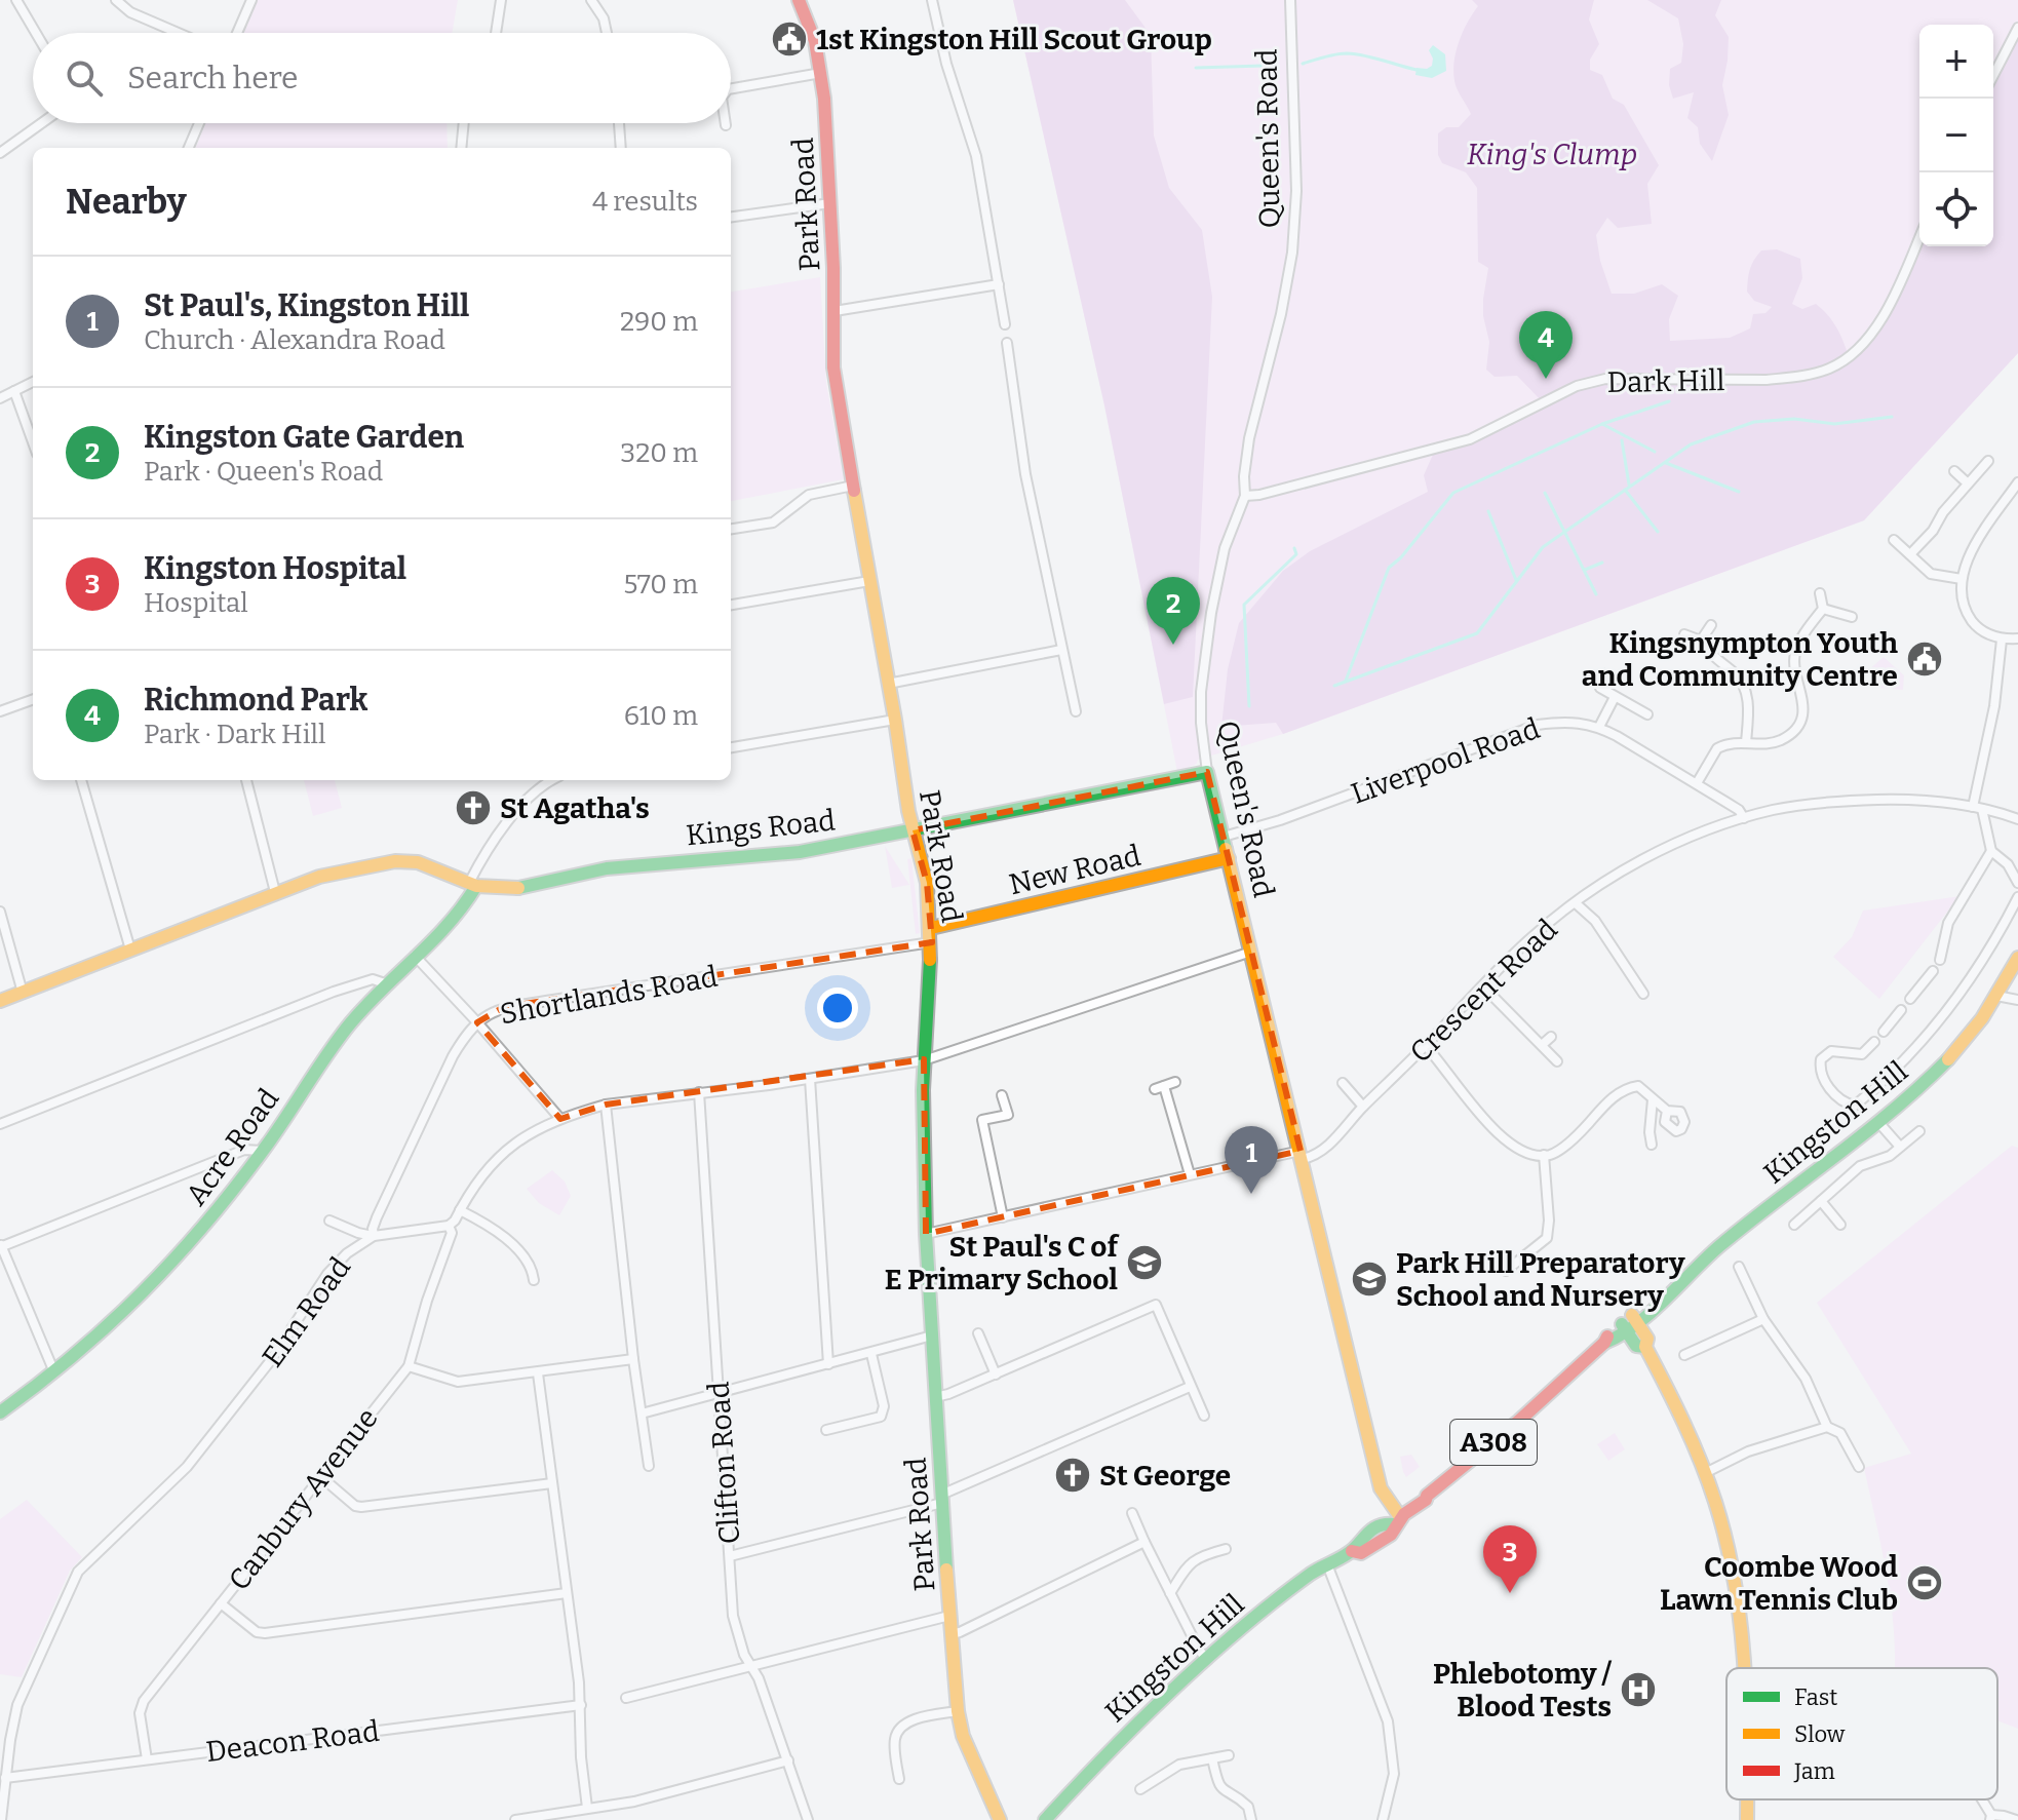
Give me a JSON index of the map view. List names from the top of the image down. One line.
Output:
{"streets":{"street":["Queen's Road","Park Road","Dark Hill","Liverpool Road","Kings Road","New Road","Crescent Road","Shortlands Road","Kingston Hill","Acre Road","Elm Road","A308","Clifton Road","Canbury Avenue","Deacon Road"]},"crossings":[["Queen's Road","Dark Hill"],["Queen's Road","Liverpool Road"],["Queen's Road","Kings Road"],["Queen's Road","New Road"],["Queen's Road","Crescent Road"],["Queen's Road","Kingston Hill"],["Park Road","Kings Road"],["Park Road","New Road"],["Park Road","Shortlands Road"],["Liverpool Road","Crescent Road"],["Kings Road","Acre Road"],["Shortlands Road","Elm Road"],["Elm Road","Canbury Avenue"],["Elm Road","Deacon Road"],["Canbury Avenue","Deacon Road"]],"parks":["King's Clump"],"places":{"public building":["1st Kingston Hill Scout Group","Kingsnympton Youth and Community Centre"],"church":["St Agatha's","St George"],"school or university":["St Paul's C of E Primary School","Park Hill Preparatory School and Nursery"],"sports":["Coombe Wood Lawn Tennis Club"],"hospital":["Phlebotomy / Blood Tests"]},"legend":["Fast","Slow","Jam"],"page":{"map_buttons":["+","−"],"search":"Search here","heading":["Nearby","4 results"],"list":[{"mark":"1","name":"St Paul's, Kingston Hill","note":"Church · Alexandra Road","value":"290 m"},{"mark":"2","name":"Kingston Gate Garden","note":"Park · Queen's Road","value":"320 m"},{"mark":"3","name":"Kingston Hospital","note":"Hospital","value":"570 m"},{"mark":"4","name":"Richmond Park","note":"Park · Dark Hill","value":"610 m"}],"pins":["4","2","1","3"]}}
